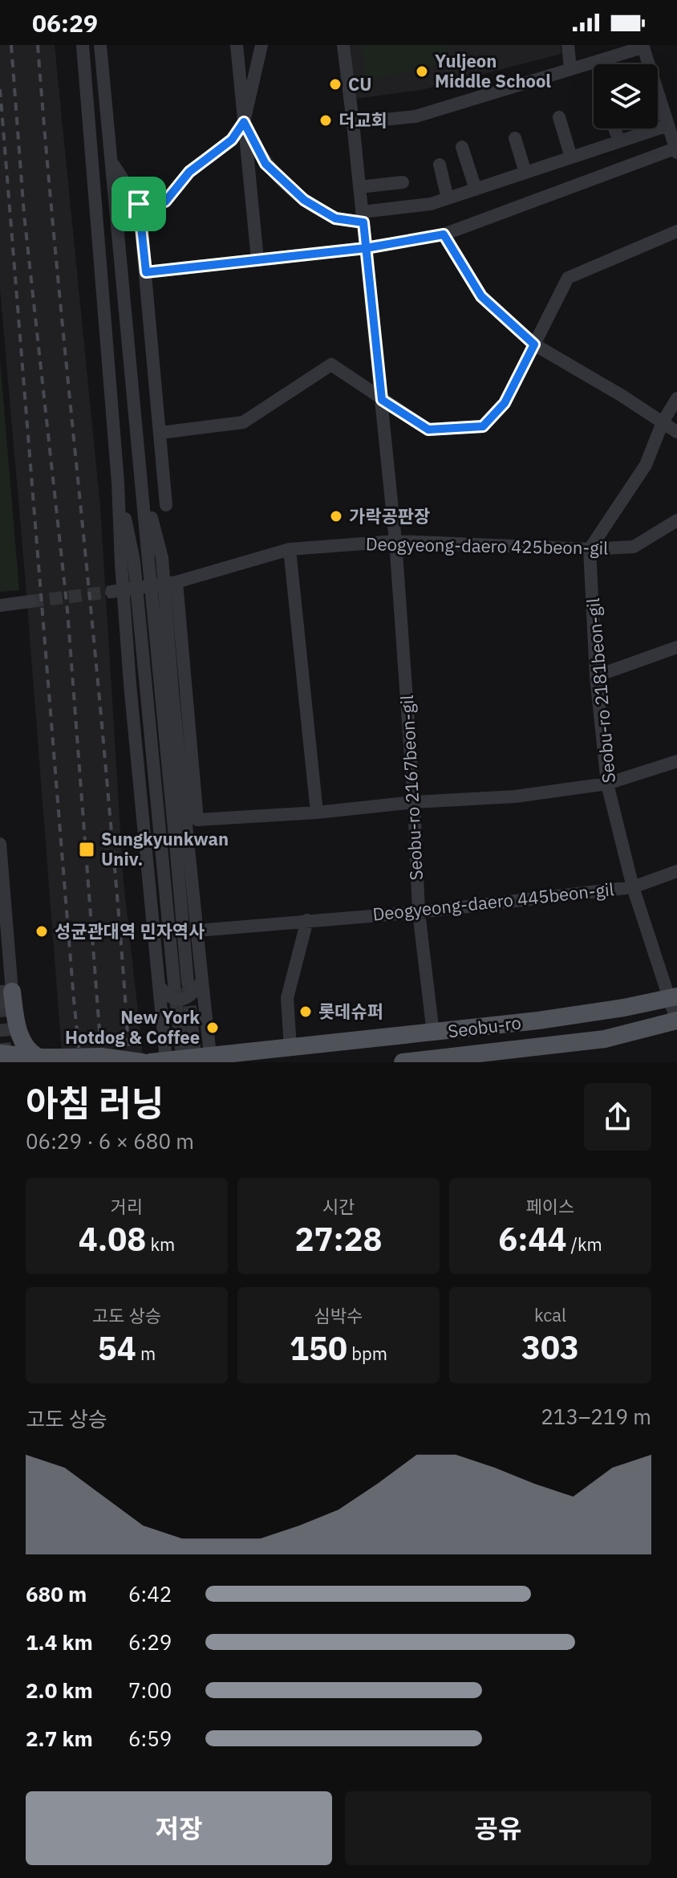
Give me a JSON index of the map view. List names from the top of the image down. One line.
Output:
{"streets":{"main road":["Seobu-ro"],"street":["Deogyeong-daero 425beon-gil","Seobu-ro 2181beon-gil","Seobu-ro 2167beon-gil","Deogyeong-daero 445beon-gil"]},"crossings":[["Deogyeong-daero 425beon-gil","Seobu-ro 2181beon-gil"],["Deogyeong-daero 425beon-gil","Seobu-ro 2167beon-gil"],["Seobu-ro 2181beon-gil","Deogyeong-daero 445beon-gil"],["Seobu-ro 2181beon-gil","Seobu-ro"],["Seobu-ro 2167beon-gil","Deogyeong-daero 445beon-gil"],["Seobu-ro 2167beon-gil","Seobu-ro"]],"places":{"other":["Yuljeon Middle School","CU","더교회","가락공판장","성균관대역 민자역사","롯데슈퍼","New York Hotdog & Coffee"],"transit":["Sungkyunkwan Univ."]},"page":{"status":"06:29","heading":["아침 러닝","06:29 · 6 × 680 m"],"stats":[["거리","4.08 km"],["시간","27:28"],["페이스","6:44 /km"],["고도 상승","54 m"],["심박수","150 bpm"],["kcal","303"]],"chart":["고도 상승","213–219 m"],"list":[{"name":"680 m","note":"6:42"},{"name":"1.4 km","note":"6:29"},{"name":"2.0 km","note":"7:00"},{"name":"2.7 km","note":"6:59"}],"buttons":["저장","공유"]}}
